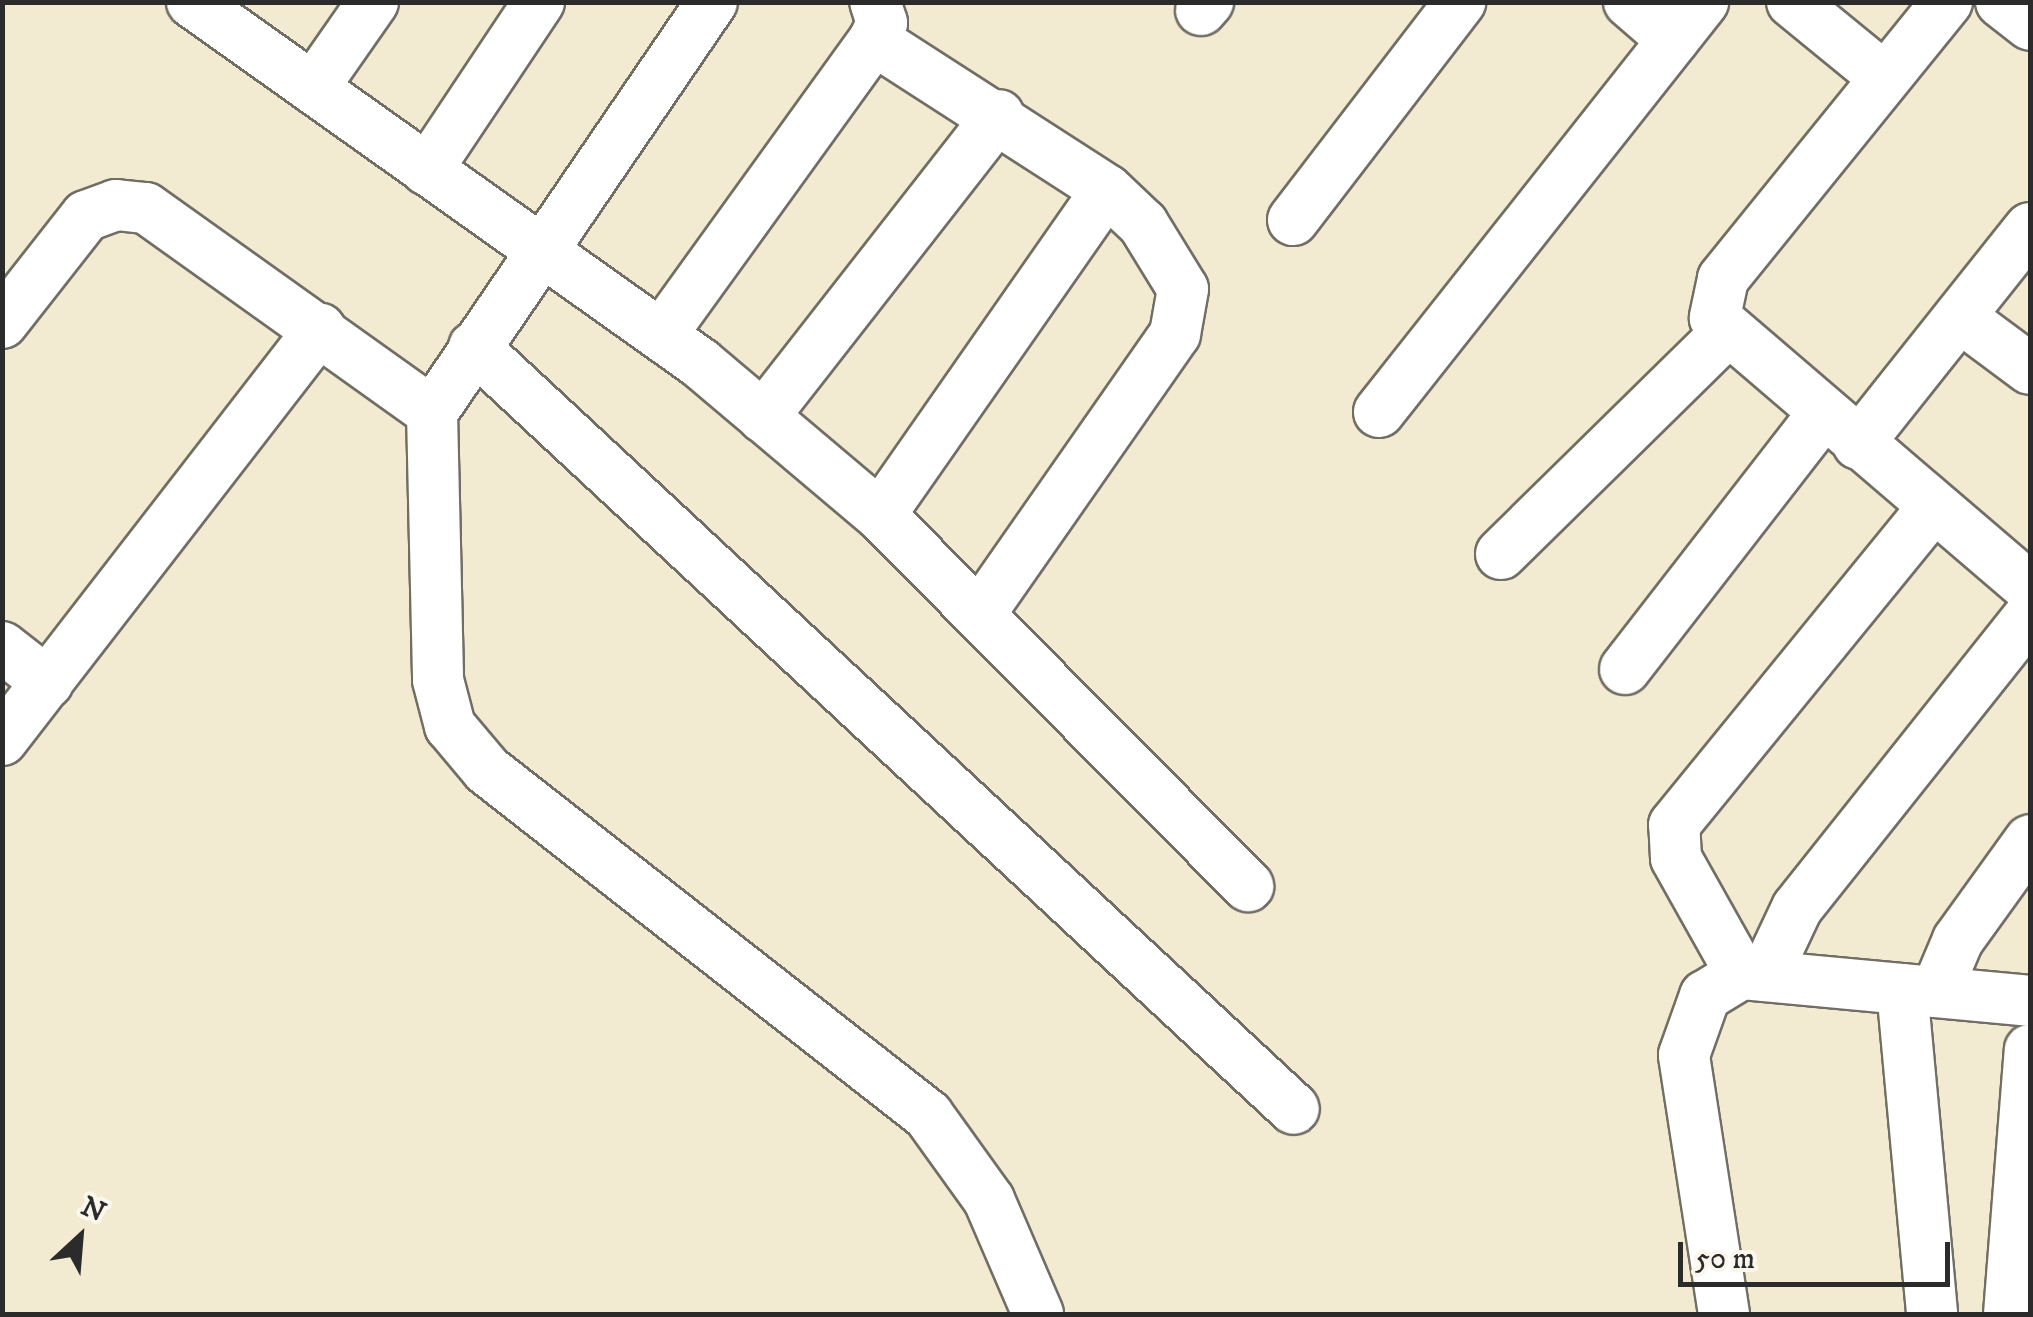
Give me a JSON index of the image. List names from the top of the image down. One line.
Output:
{"scale_bar":"50 m","north":"top right"}
